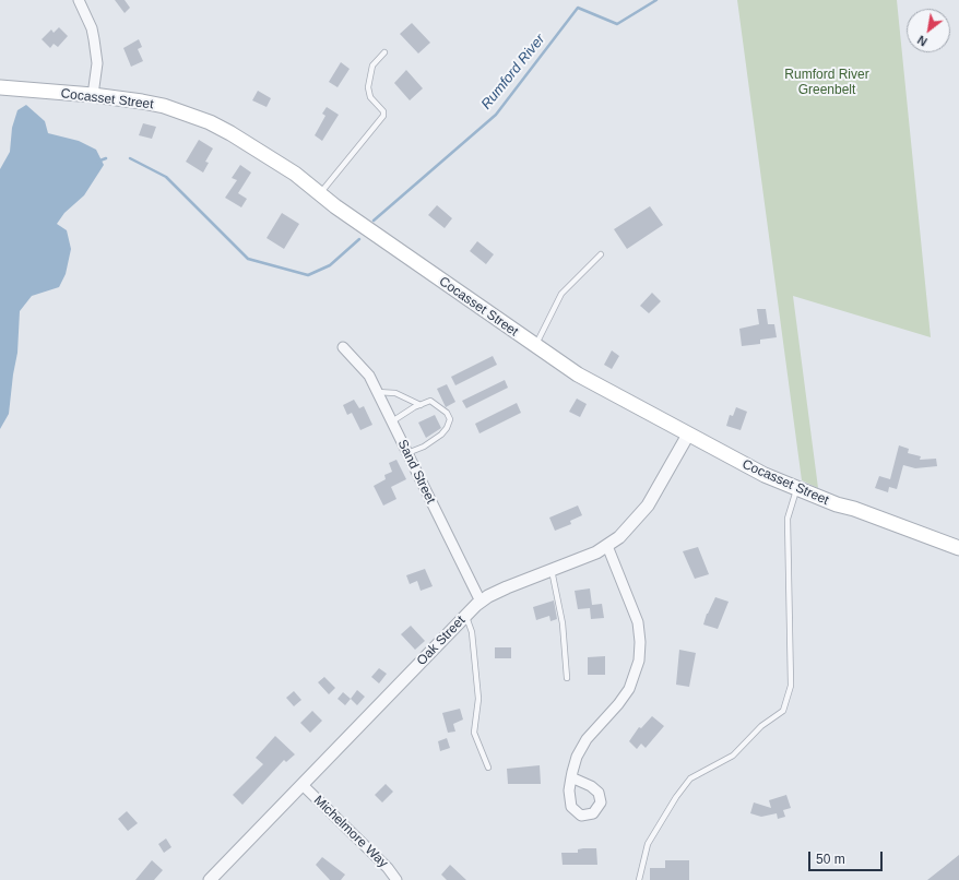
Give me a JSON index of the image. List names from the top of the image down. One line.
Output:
{"streets":{"main road":["Cocasset Street"],"street":["Sand Street","Oak Street","Michelmore Way"]},"crossings":[["Cocasset Street","Oak Street"],["Sand Street","Oak Street"],["Oak Street","Michelmore Way"]],"water":["Rumford River"],"parks":["Rumford River Greenbelt"],"scale_bar":"50 m","north":"bottom left"}
